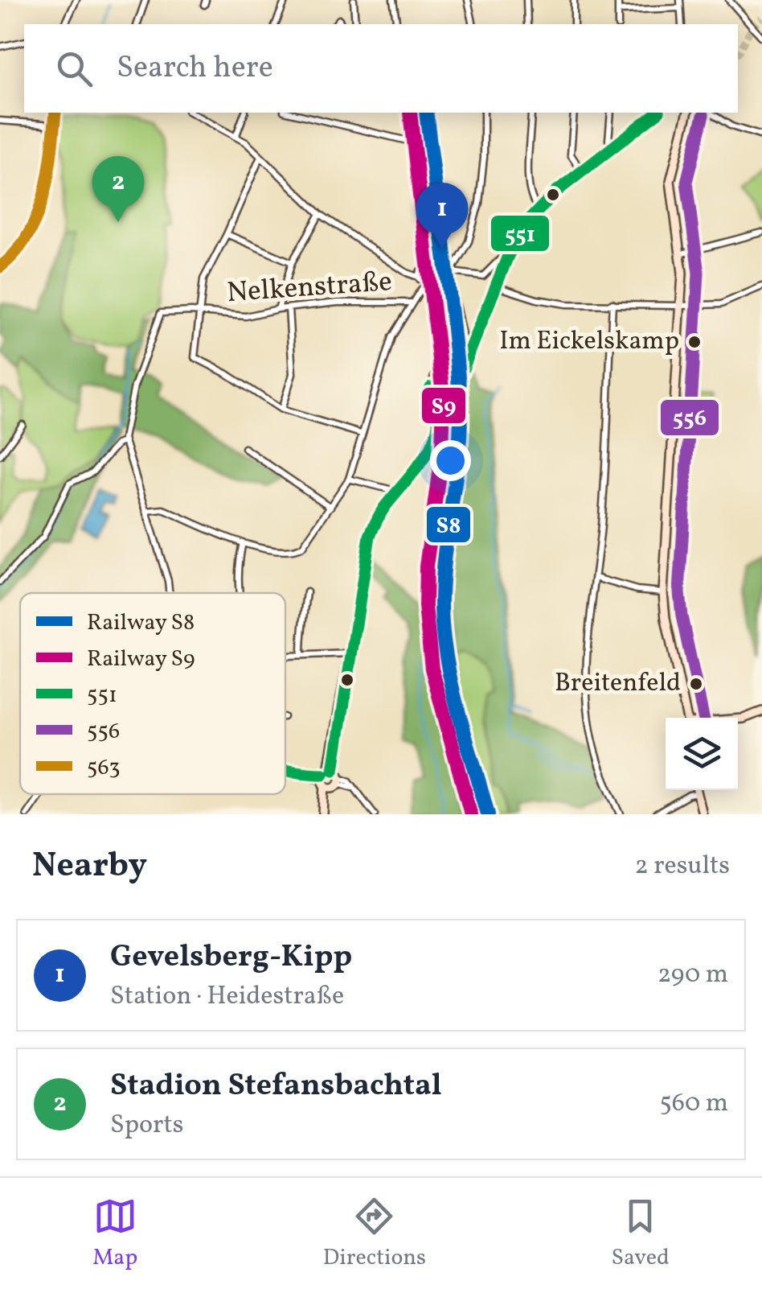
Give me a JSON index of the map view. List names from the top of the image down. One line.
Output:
{"streets":{"street":["Nelkenstraße"]},"places":["Im Eickelskamp","Breitenfeld"],"lines":["rail line S8","rail line S9","transit line 551","transit line 563","transit line 556"],"legend":["Railway S8","Railway S9","551","556","563"],"page":{"search":"Search here","pins":["2","1"],"heading":["Nearby","2 results"],"list":[{"mark":"1","name":"Gevelsberg-Kipp","note":"Station · Heidestraße","value":"290 m"},{"mark":"2","name":"Stadion Stefansbachtal","note":"Sports","value":"560 m"}],"nav":["Map","Directions","Saved"]}}
